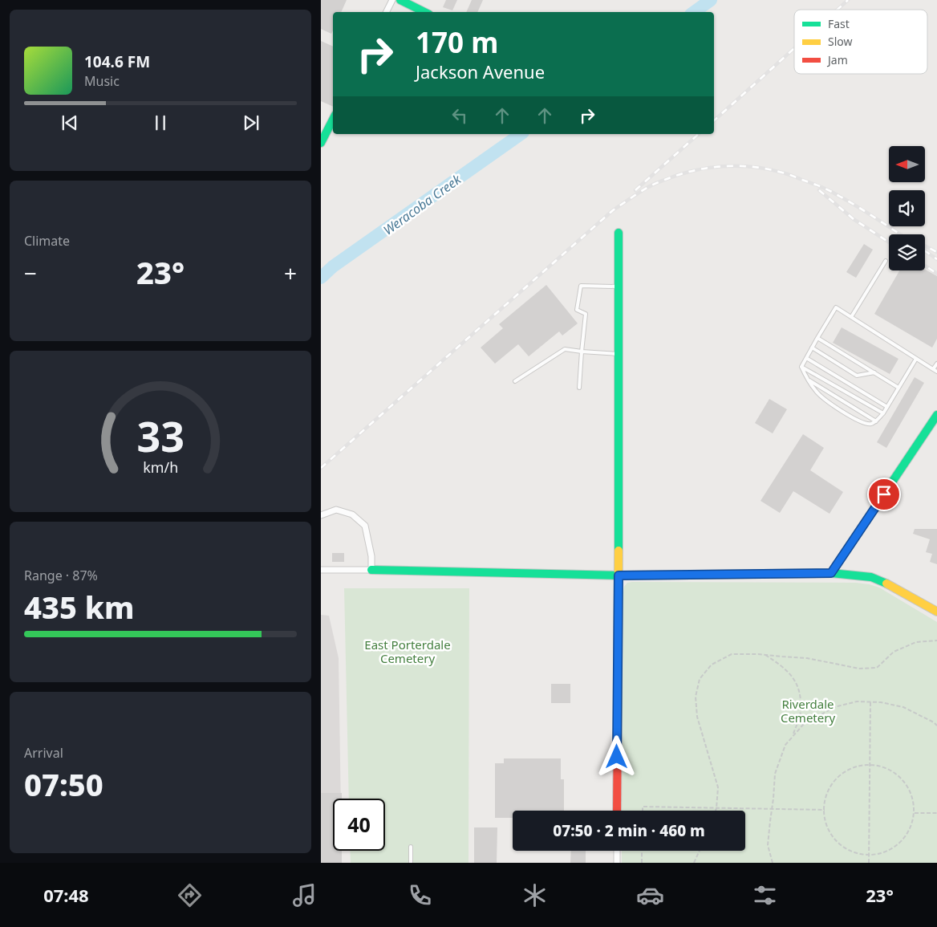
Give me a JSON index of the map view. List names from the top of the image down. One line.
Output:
{"water":["Weracoba Creek"],"parks":["East Porterdale Cemetery","Riverdale Cemetery"],"legend":["Fast","Slow","Jam"],"north":"left","page":{"turn":["170 m","Jackson Avenue"],"song":["104.6 FM","Music"],"tile":["Climate",["Range · 87%","435 km"],["Arrival","07:50"]],"heat":["−","23°","+"],"limit":"40","trip":"07:50 · 2 min · 460 m","tabs":["07:48","23°"],"gauge":["33","km/h"]}}
